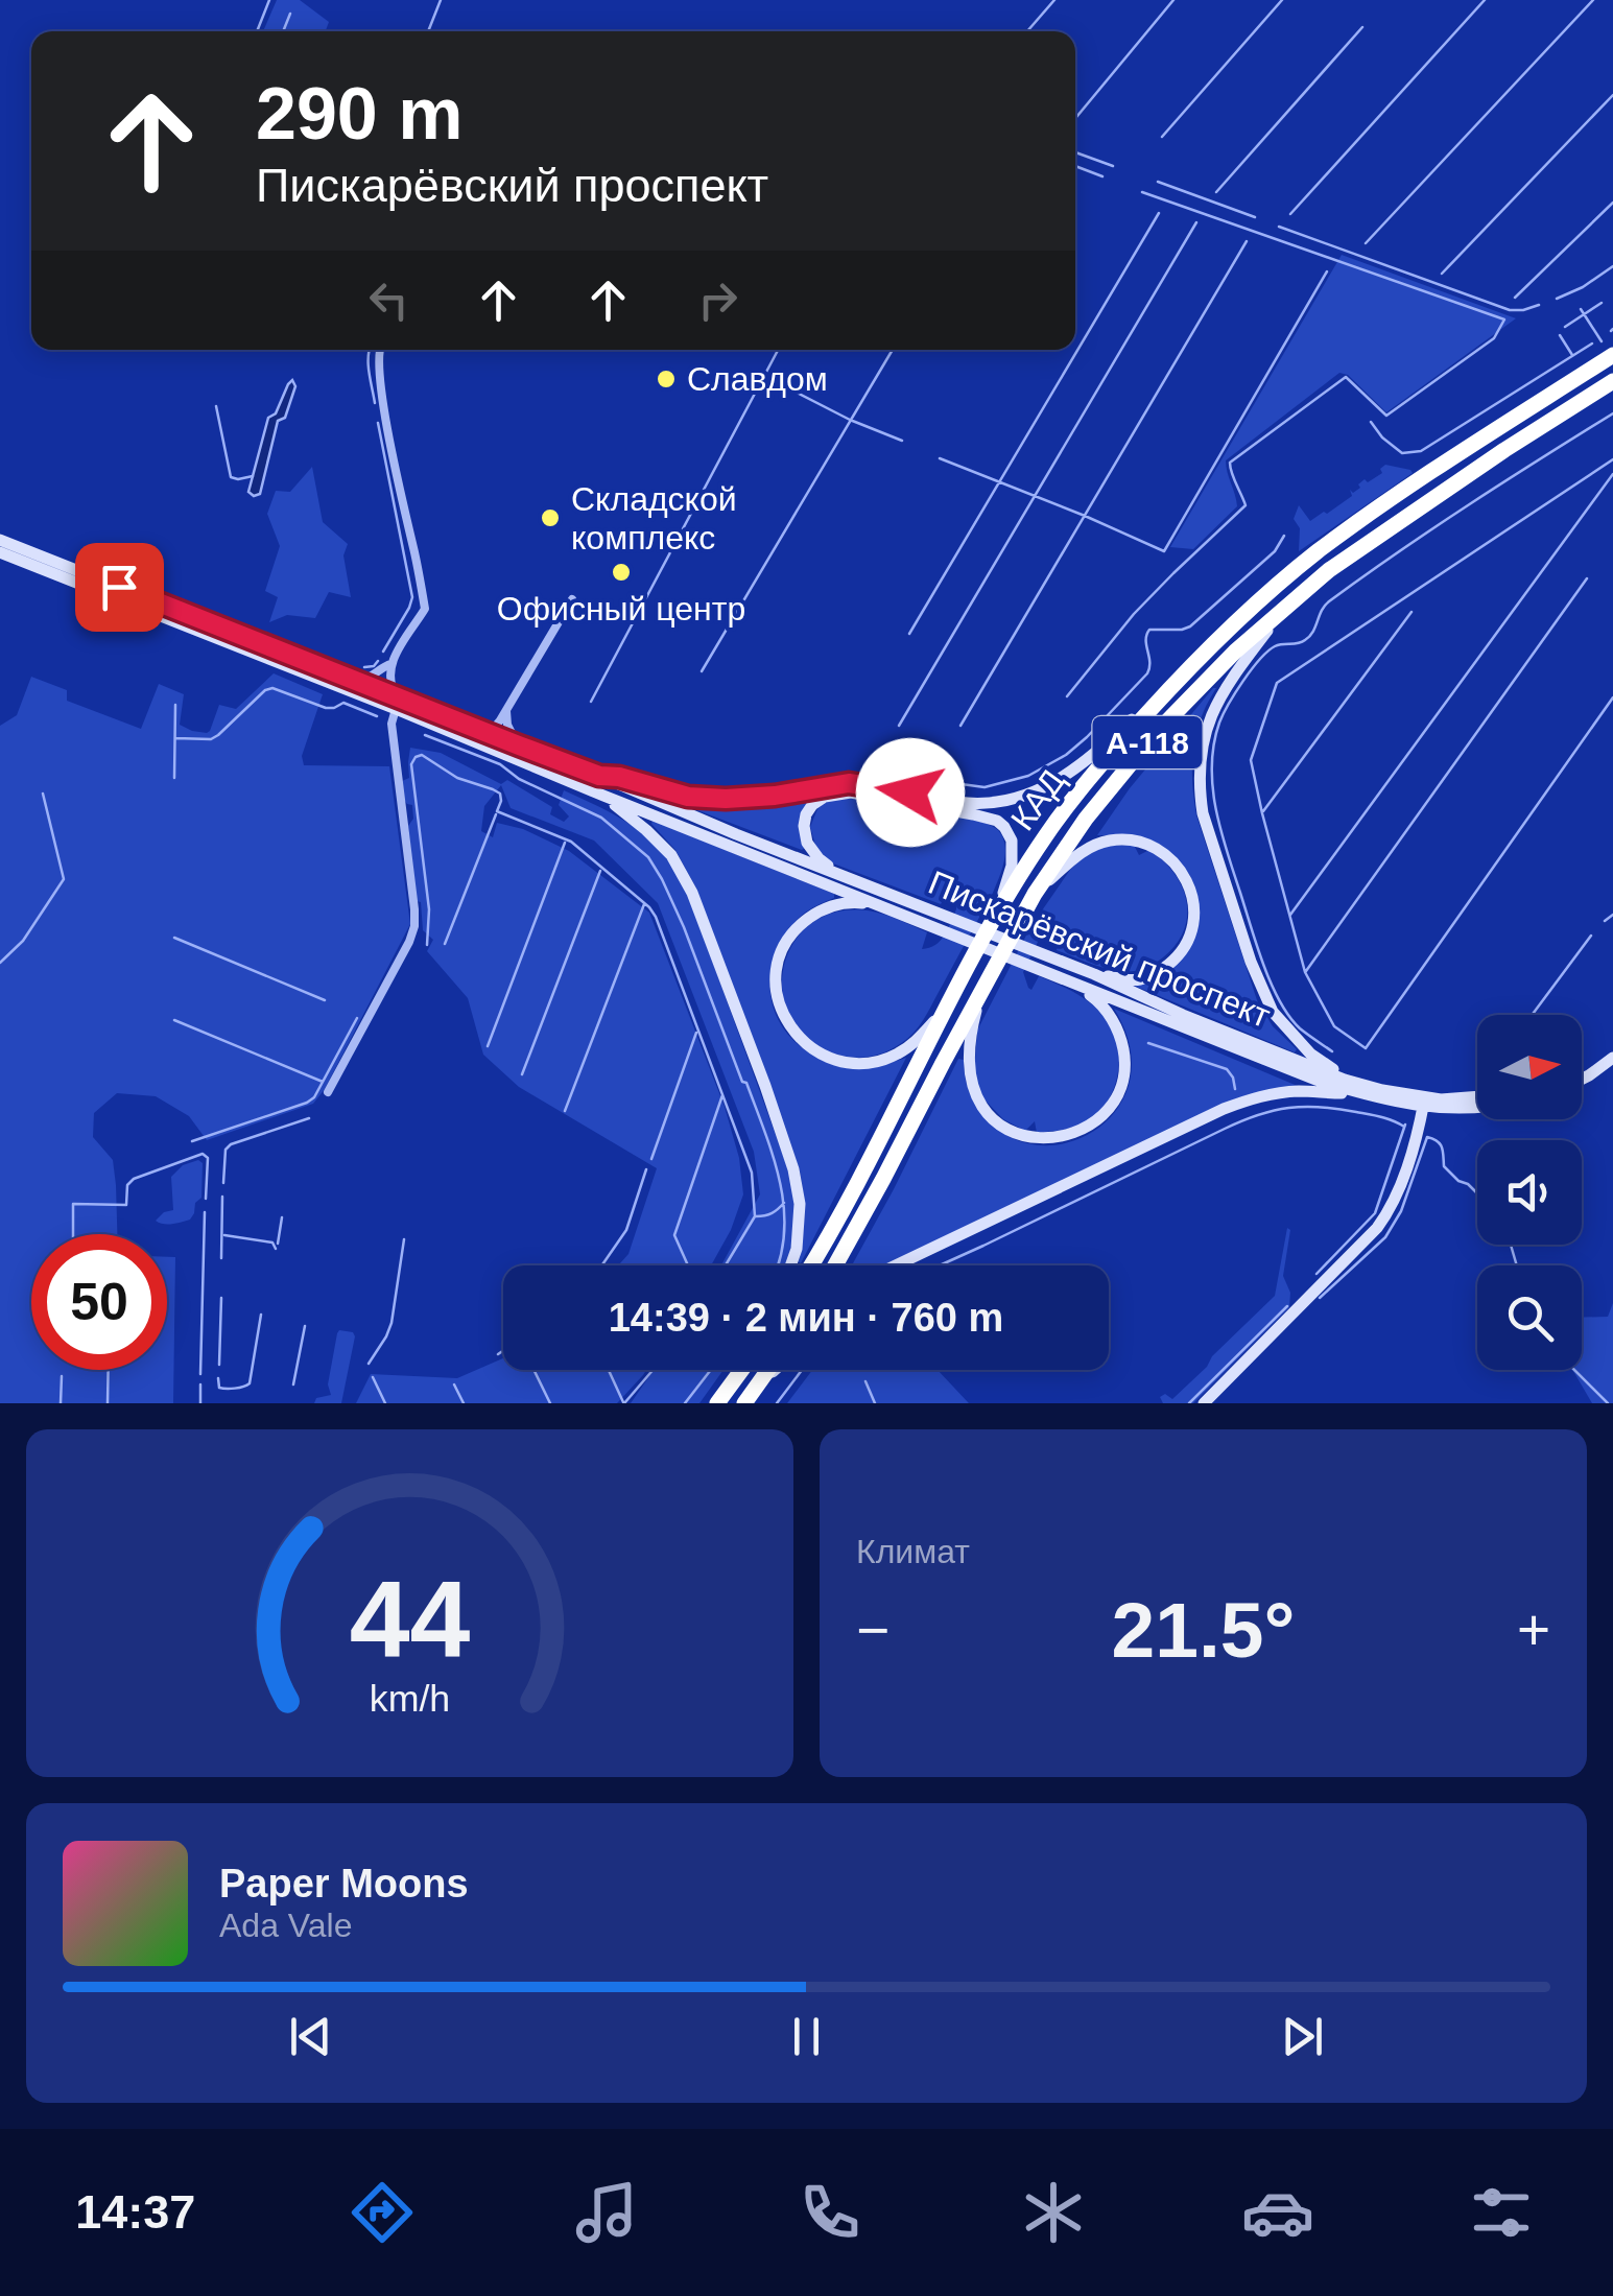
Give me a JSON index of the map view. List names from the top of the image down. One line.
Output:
{"streets":{"highway":["А-118","КАД"],"main road":["Пискарёвский проспект"]},"places":["Славдом","Складской комплекс","Офисный центр"],"north":"right","page":{"turn":["290 m","Пискарёвский проспект"],"limit":"50","trip":"14:39 · 2 мин · 760 m","tile":"Климат","heat":["−","21.5°","+"],"song":["Paper Moons","Ada Vale"],"tabs":"14:37","gauge":["44","km/h"]}}
